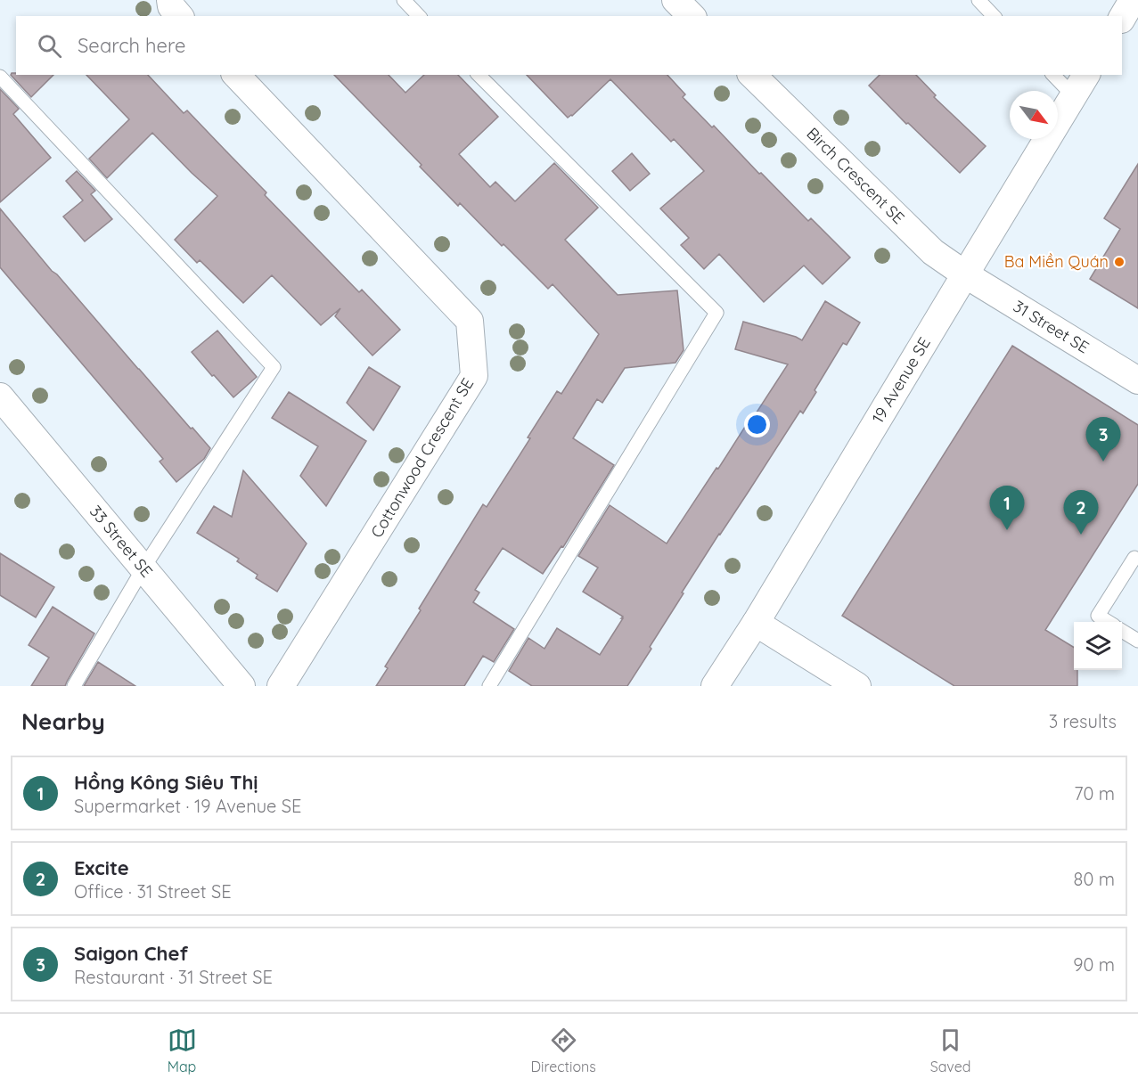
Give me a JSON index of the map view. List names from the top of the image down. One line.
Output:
{"streets":{"street":["Birch Crescent SE","31 Street SE","19 Avenue SE","Cottonwood Crescent SE","33 Street SE"]},"crossings":[["Birch Crescent SE","31 Street SE"],["Birch Crescent SE","19 Avenue SE"],["31 Street SE","19 Avenue SE"]],"places":["Ba Miền Quán"],"north":"bottom right","page":{"search":"Search here","pins":["3","1","2"],"heading":["Nearby","3 results"],"list":[{"mark":"1","name":"Hồng Kông Siêu Thị","note":"Supermarket · 19 Avenue SE","value":"70 m"},{"mark":"2","name":"Excite","note":"Office · 31 Street SE","value":"80 m"},{"mark":"3","name":"Saigon Chef","note":"Restaurant · 31 Street SE","value":"90 m"}],"nav":["Map","Directions","Saved"]}}
